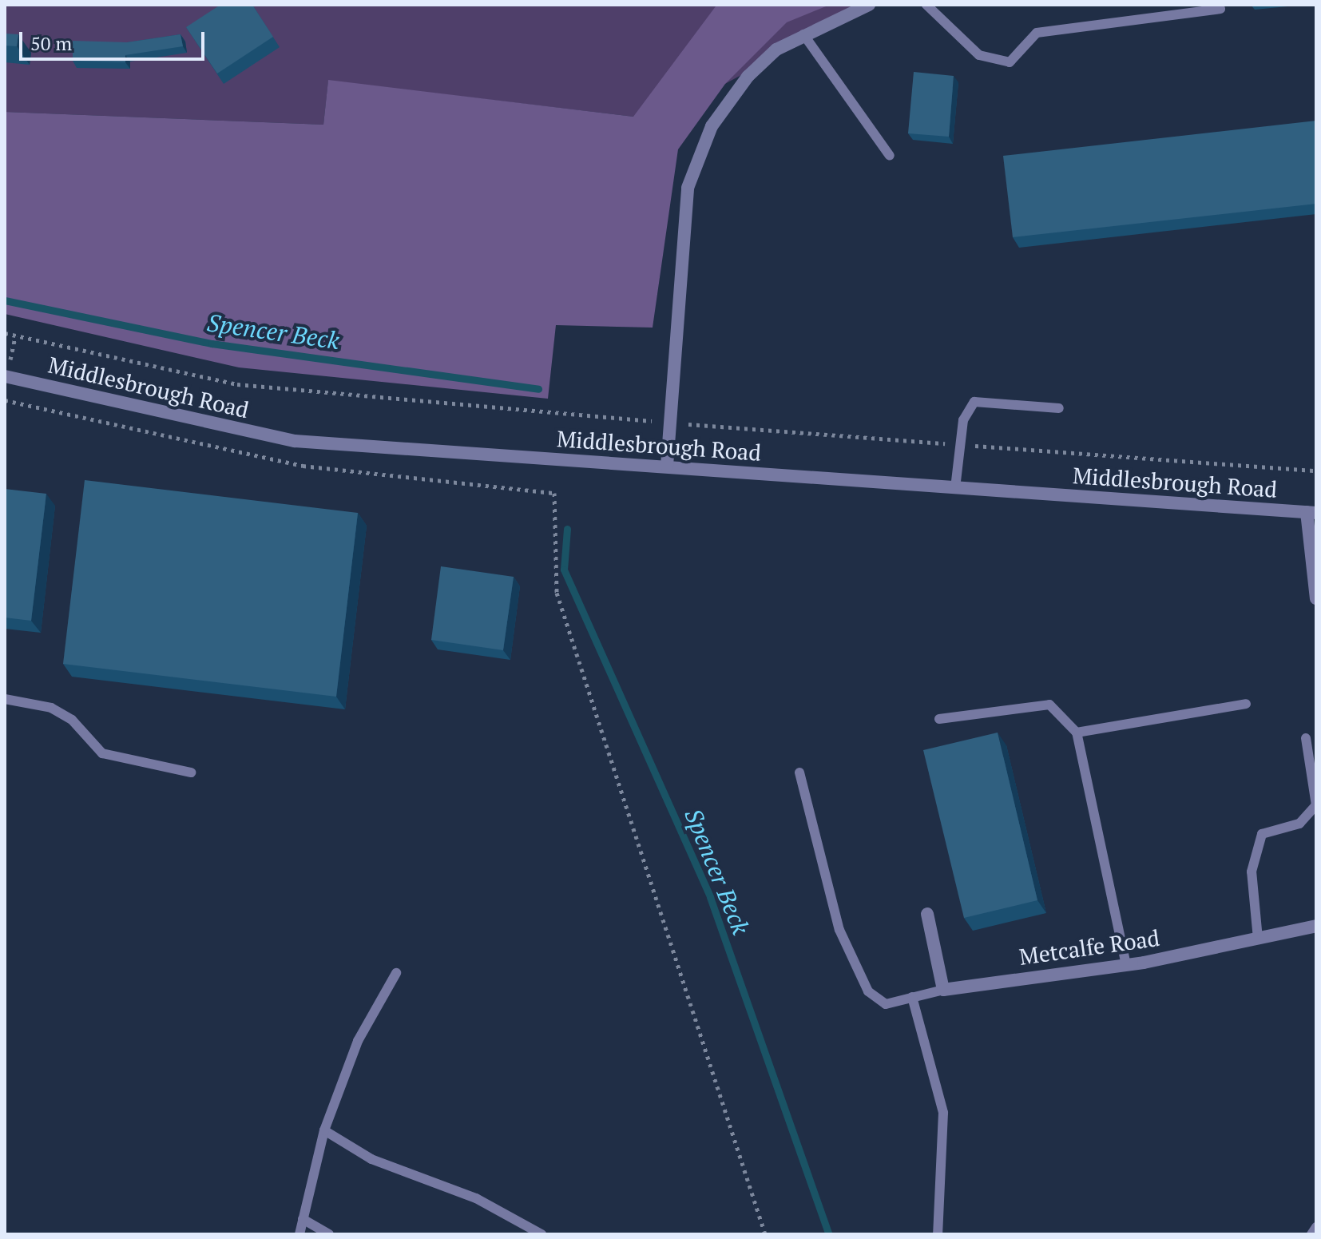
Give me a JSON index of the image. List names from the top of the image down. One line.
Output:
{"streets":{"street":["Middlesbrough Road","Metcalfe Road"]},"water":["Spencer Beck"],"scale_bar":"50 m"}
